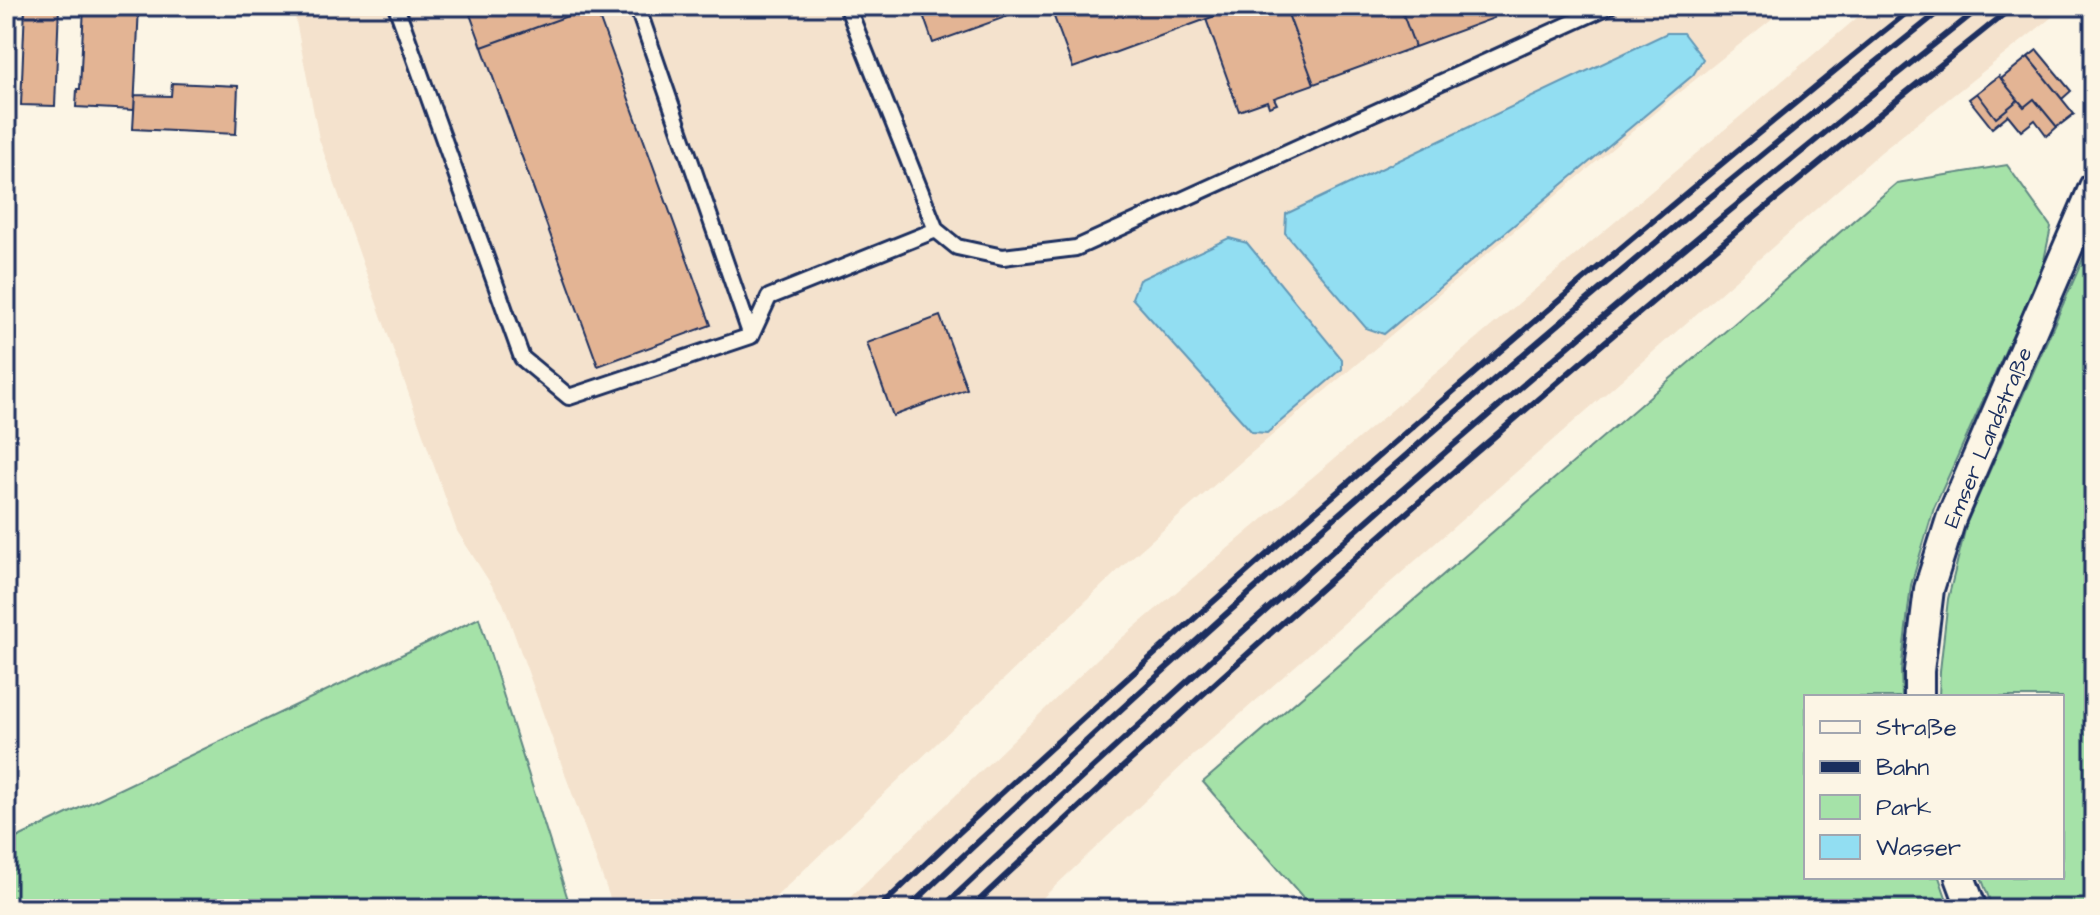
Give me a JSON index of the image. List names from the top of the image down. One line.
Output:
{"streets":{"street":["Emser Landstraße"]},"legend":["Straße","Bahn","Park","Wasser"]}
